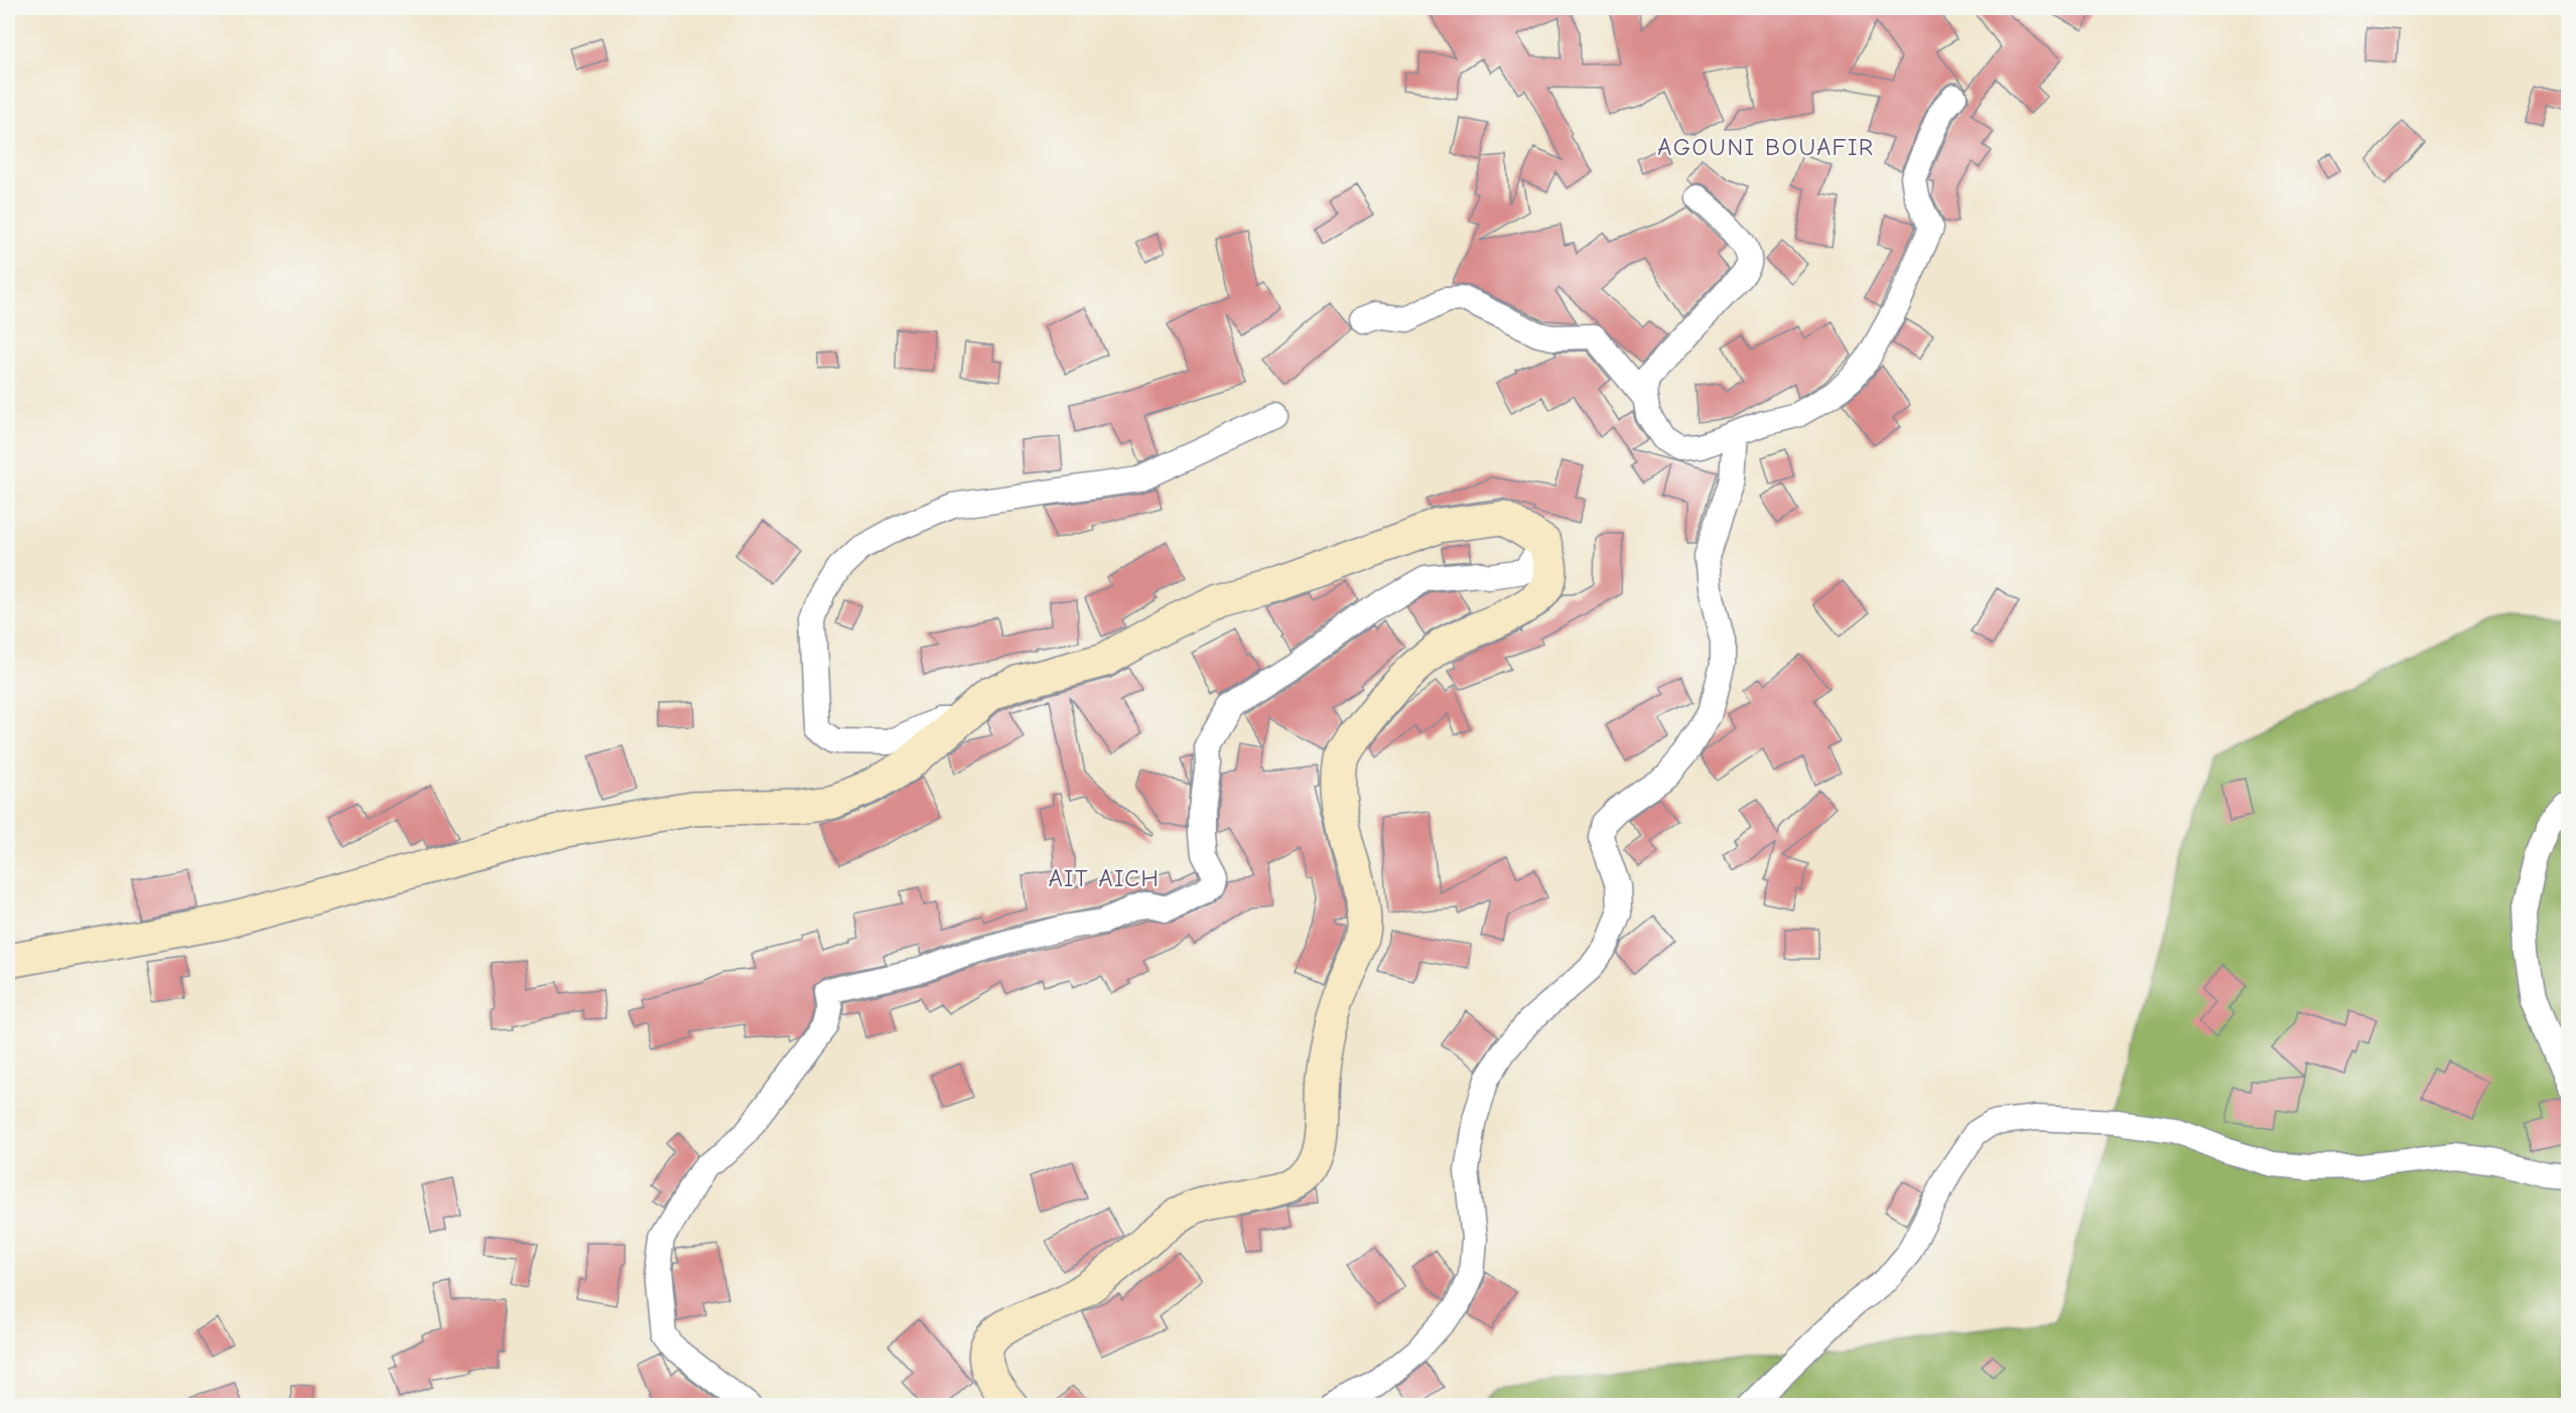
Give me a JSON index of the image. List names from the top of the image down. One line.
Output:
{"districts":["AGOUNI BOUAFIR","AIT AICH"]}
